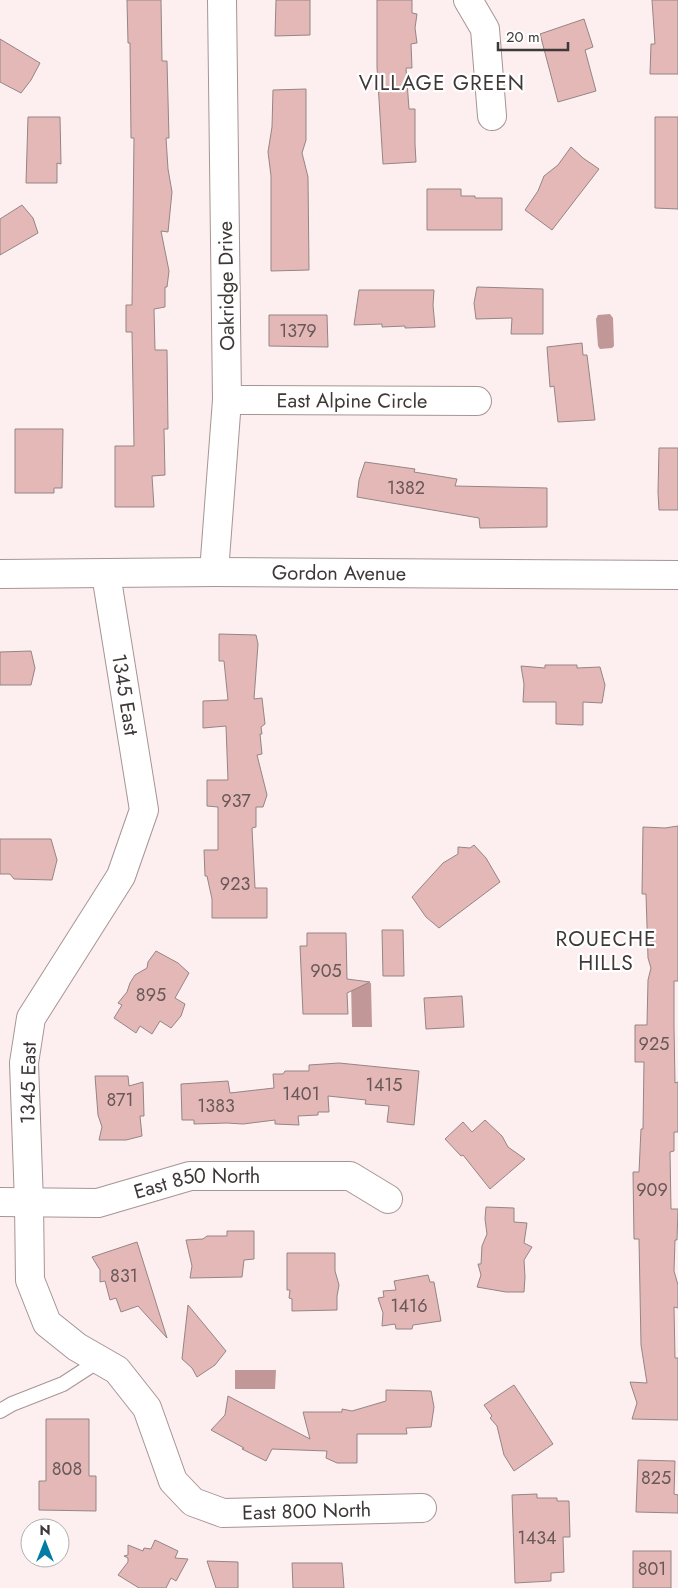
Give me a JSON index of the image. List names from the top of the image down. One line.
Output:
{"streets":{"street":["Oakridge Drive","East Alpine Circle","Gordon Avenue","1345 East","East 850 North","East 800 North"]},"crossings":[["Oakridge Drive","East Alpine Circle"],["Oakridge Drive","Gordon Avenue"],["Gordon Avenue","1345 East"],["1345 East","East 850 North"],["1345 East","East 800 North"]],"districts":["VILLAGE GREEN","ROUECHE HILLS"],"house_numbers":["1379","1382","937","923","905","895","925","1415","1401","871","1383","909","831","1416","808","825","1434","801"],"scale_bar":"20 m","north":"top"}
